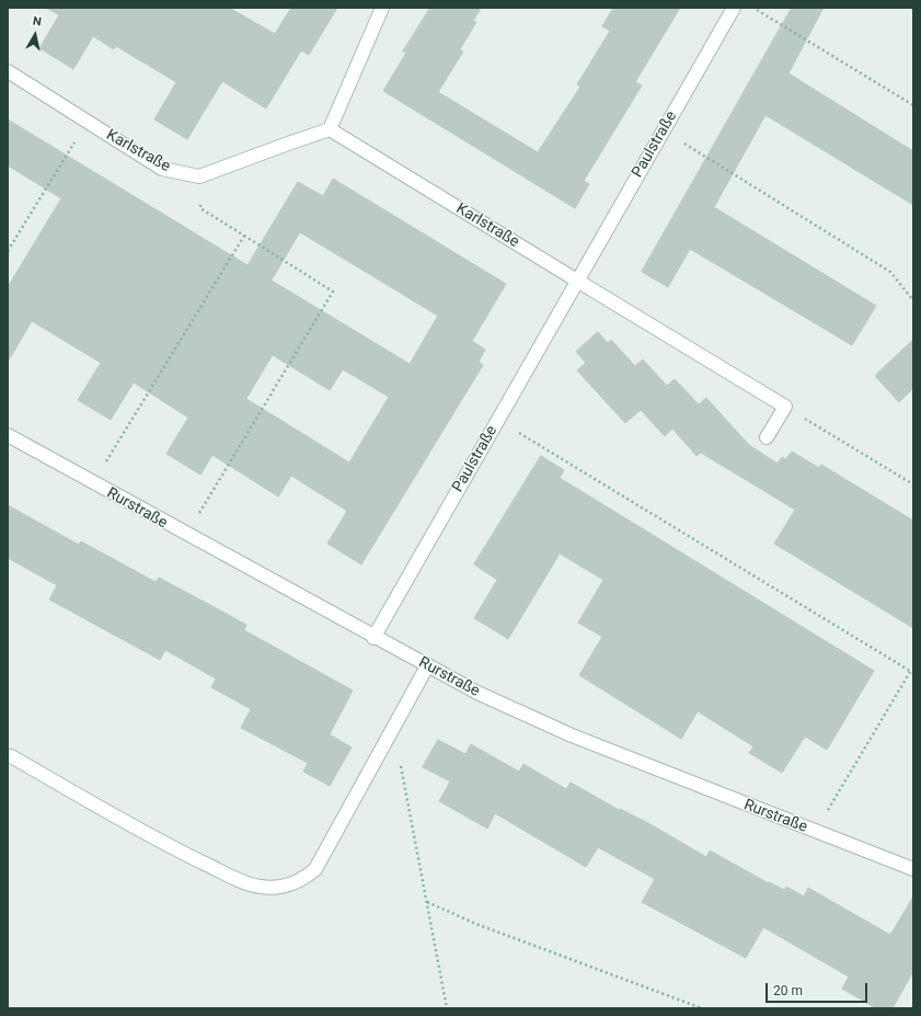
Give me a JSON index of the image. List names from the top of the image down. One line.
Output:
{"streets":{"street":["Paulstraße","Karlstraße","Rurstraße"]},"crossings":[["Paulstraße","Karlstraße"],["Paulstraße","Rurstraße"]],"scale_bar":"20 m","north":"top"}
